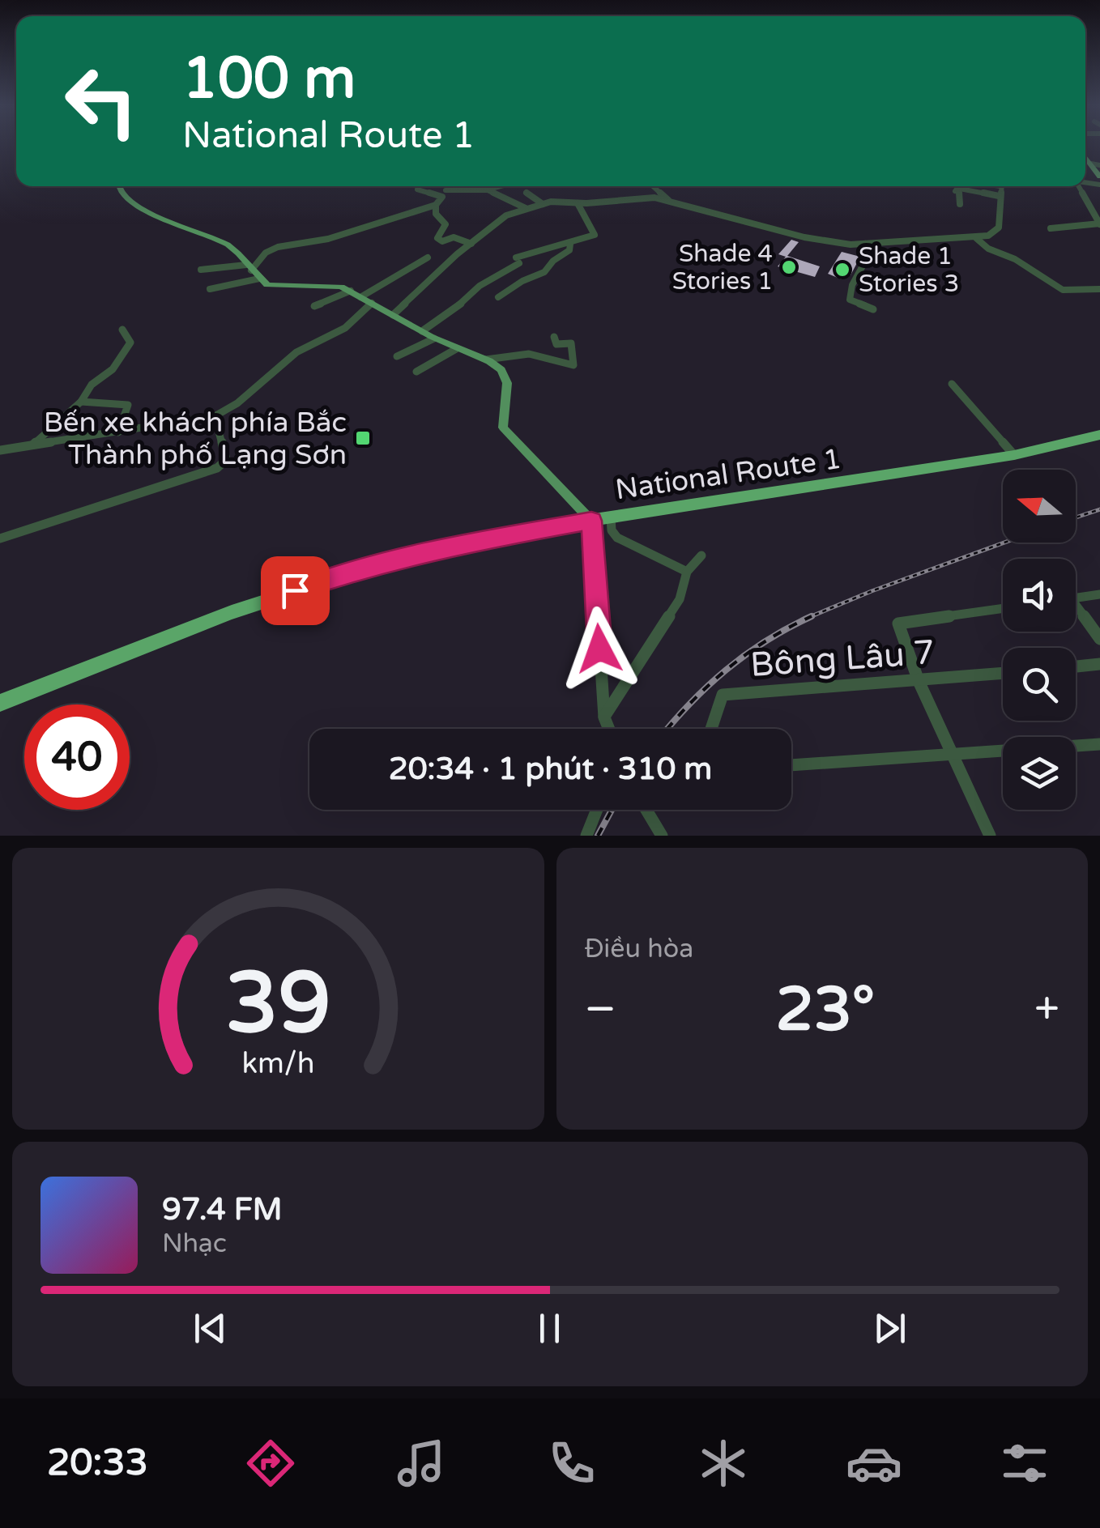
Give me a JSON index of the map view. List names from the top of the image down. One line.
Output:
{"streets":{"highway":["National Route 1"],"street":["Bông Lâu 7"]},"places":{"other":["Shade 4 Stories 1","Shade 1 Stories 3"],"transit":["Bến xe khách phía Bắc Thành phố Lạng Sơn"]},"north":"left","page":{"turn":["100 m","National Route 1"],"limit":"40","trip":"20:34 · 1 phút · 310 m","tile":"Điều hòa","heat":["−","23°","+"],"song":["97.4 FM","Nhạc"],"tabs":"20:33","gauge":["39","km/h"]}}
